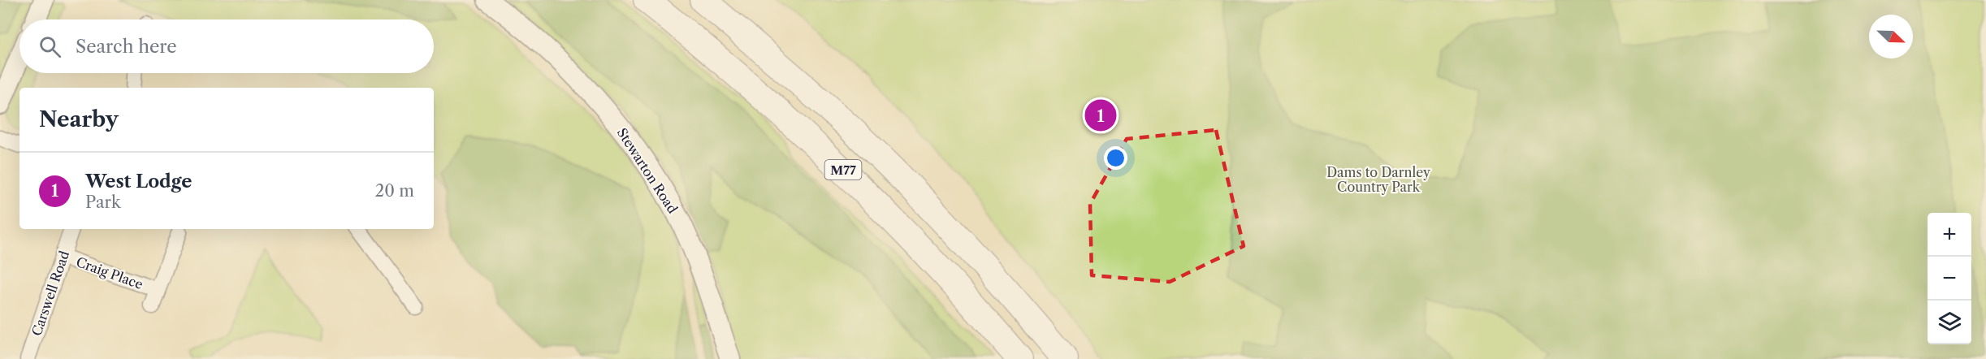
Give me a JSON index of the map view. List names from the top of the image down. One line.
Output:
{"streets":{"highway":["M77"],"main road":["Stewarton Road"],"street":["Craig Place","Carswell Road"]},"crossings":[["Craig Place","Carswell Road"]],"parks":["Dams to Darnley Country Park"],"north":"bottom right","page":{"search":"Search here","heading":"Nearby","pins":"1","list":[{"mark":"1","name":"West Lodge","note":"Park","value":"20 m"}],"map_buttons":["+","−"]}}
